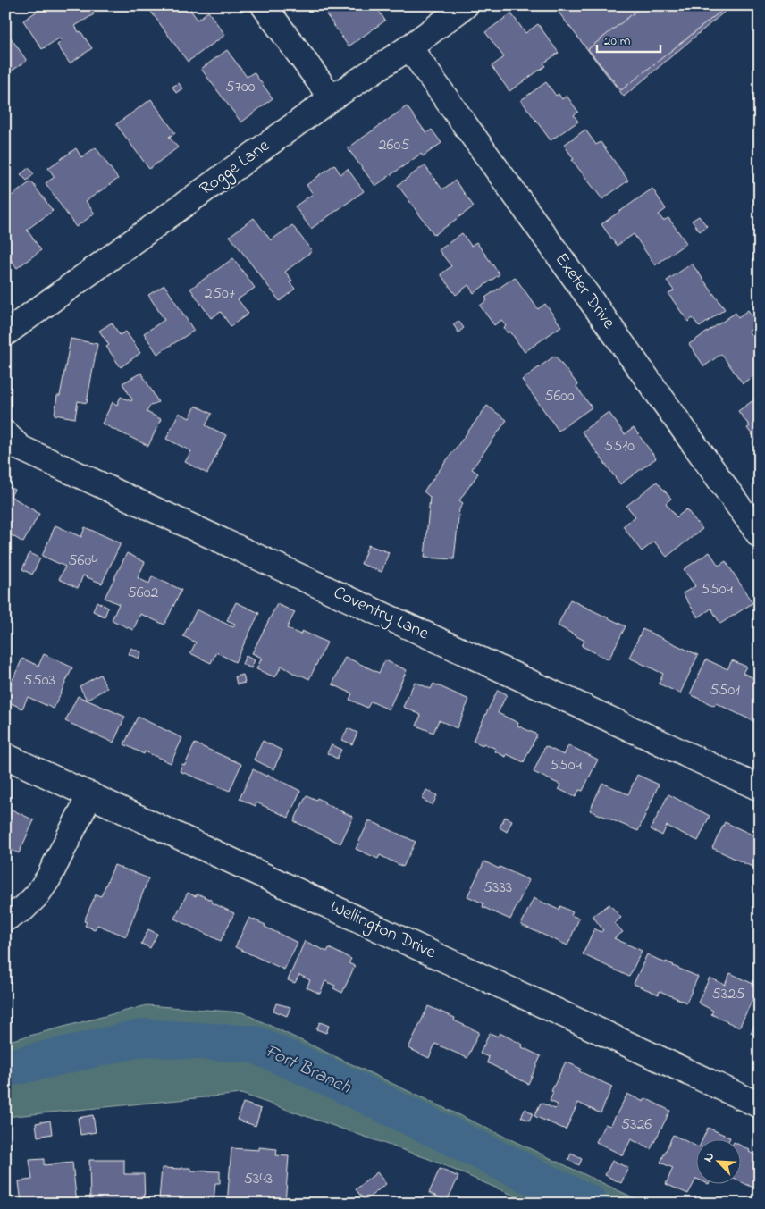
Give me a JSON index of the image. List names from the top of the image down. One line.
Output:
{"streets":{"street":["Rogge Lane","Exeter Drive","Coventry Lane","Wellington Drive"]},"crossings":[["Rogge Lane","Exeter Drive"]],"water":["Fort Branch"],"house_numbers":["5700","2605","2507","5600","5510","5604","5504","5602","5503","5501","5504","5333","5325","5326","5343"],"scale_bar":"20 m","north":"top left"}
